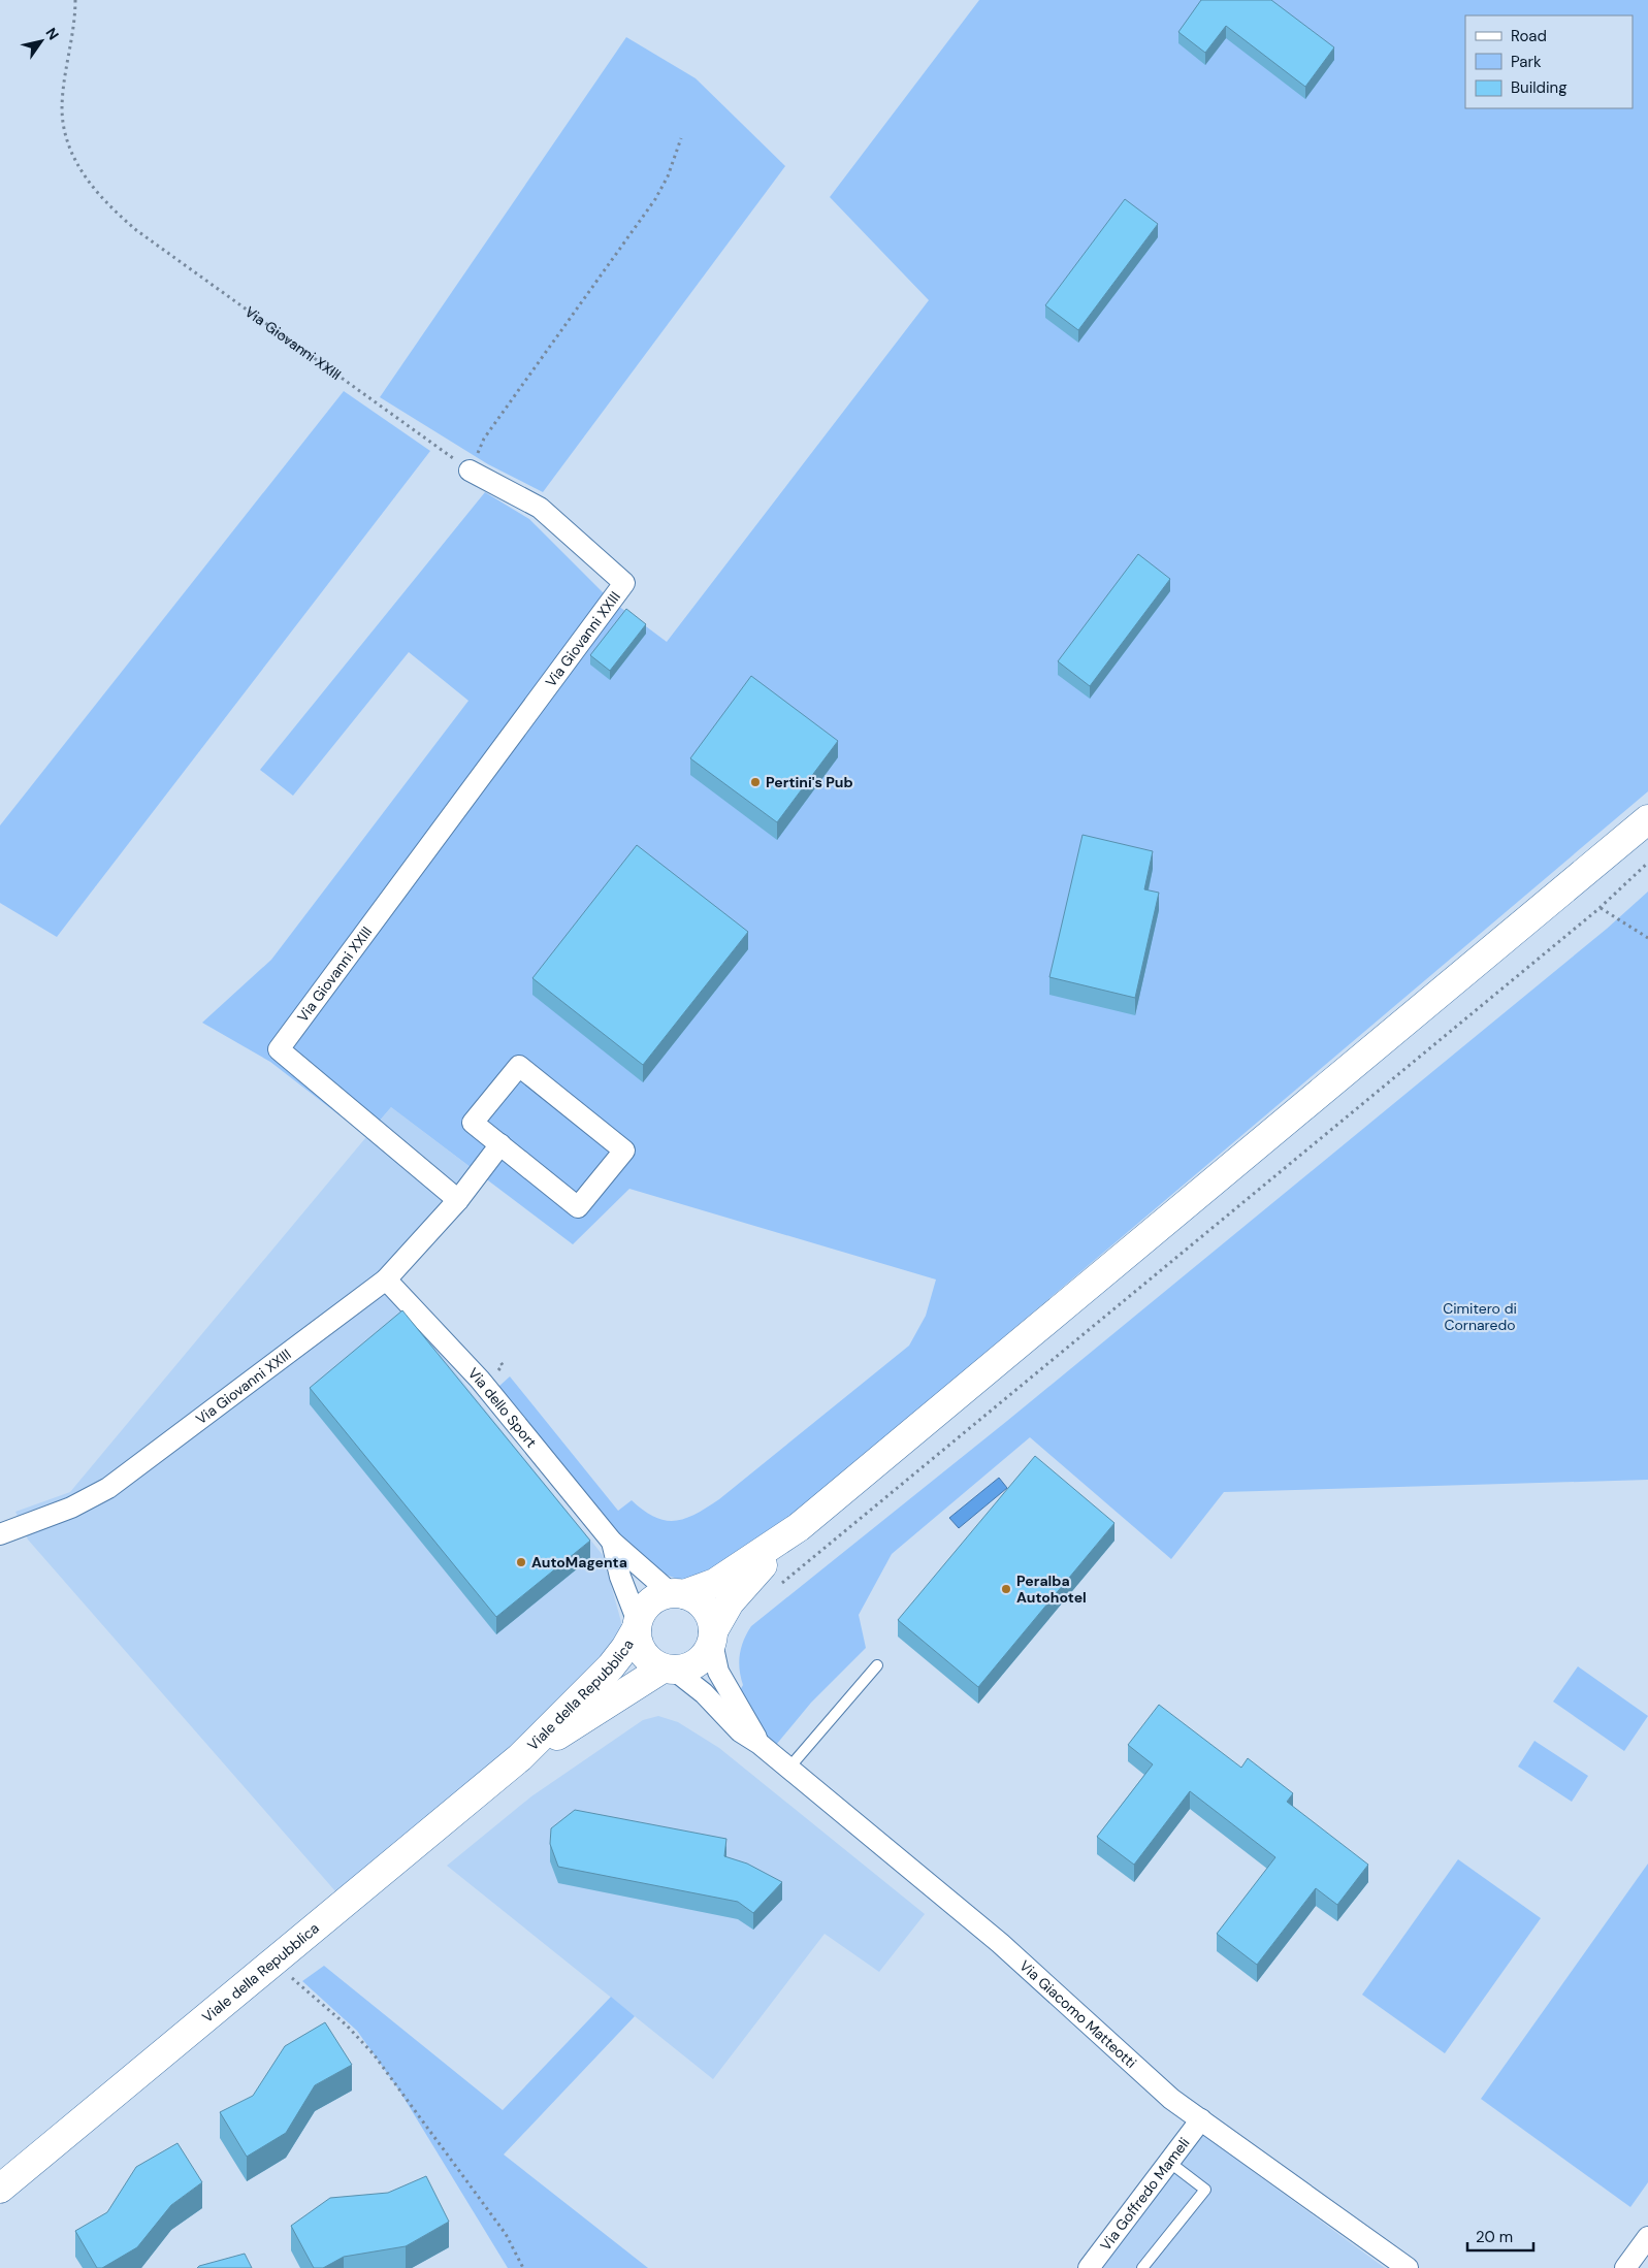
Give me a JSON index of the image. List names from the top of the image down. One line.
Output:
{"streets":{"street":["Via Giovanni XXIII","Via dello Sport","Viale della Repubblica","Via Giacomo Matteotti","Via Goffredo Mameli"]},"crossings":[["Via Giovanni XXIII","Via dello Sport"],["Via dello Sport","Viale della Repubblica"],["Via dello Sport","Via Giacomo Matteotti"],["Viale della Repubblica","Via Giacomo Matteotti"],["Via Giacomo Matteotti","Via Goffredo Mameli"]],"parks":["Cimitero di Cornaredo"],"places":["Pertini's Pub","AutoMagenta","Peralba Autohotel"],"legend":["Road","Park","Building"],"scale_bar":"20 m","north":"top right"}
